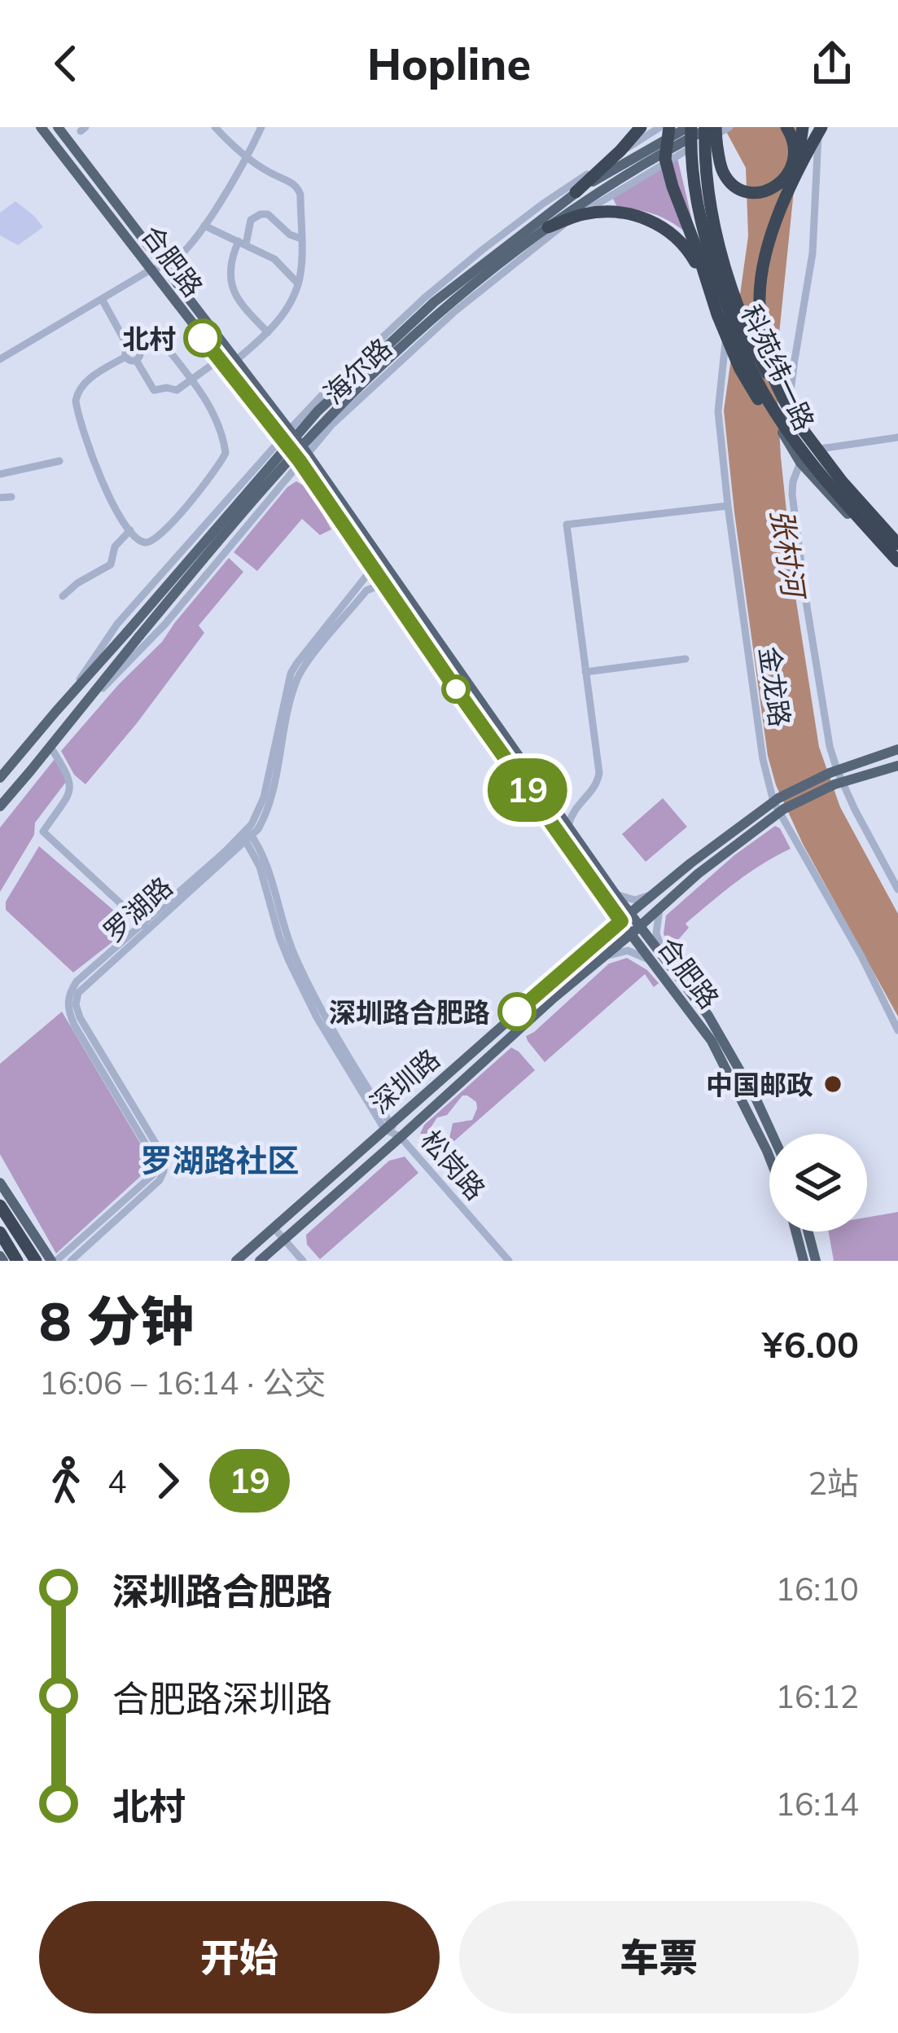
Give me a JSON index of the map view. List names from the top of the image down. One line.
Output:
{"streets":{"main road":["合肥路","科苑纬一路","海尔路","深圳路"],"street":["金龙路","罗湖路","松岗路"]},"crossings":[["合肥路","海尔路"],["合肥路","深圳路"],["科苑纬一路","海尔路"],["科苑纬一路","金龙路"],["金龙路","深圳路"],["深圳路","松岗路"]],"districts":["罗湖路社区"],"water":["张村河"],"places":["北村","深圳路合肥路","中国邮政"],"lines":["bus line 19"],"page":{"header":"Hopline","on_map":"19","heading":["8 分钟","16:06 – 16:14 · 公交","¥6.00"],"legs":["4","19","2站"],"list":[{"name":"深圳路合肥路","value":"16:10"},{"name":"合肥路深圳路","value":"16:12"},{"name":"北村","value":"16:14"}],"buttons":["开始","车票"]}}
